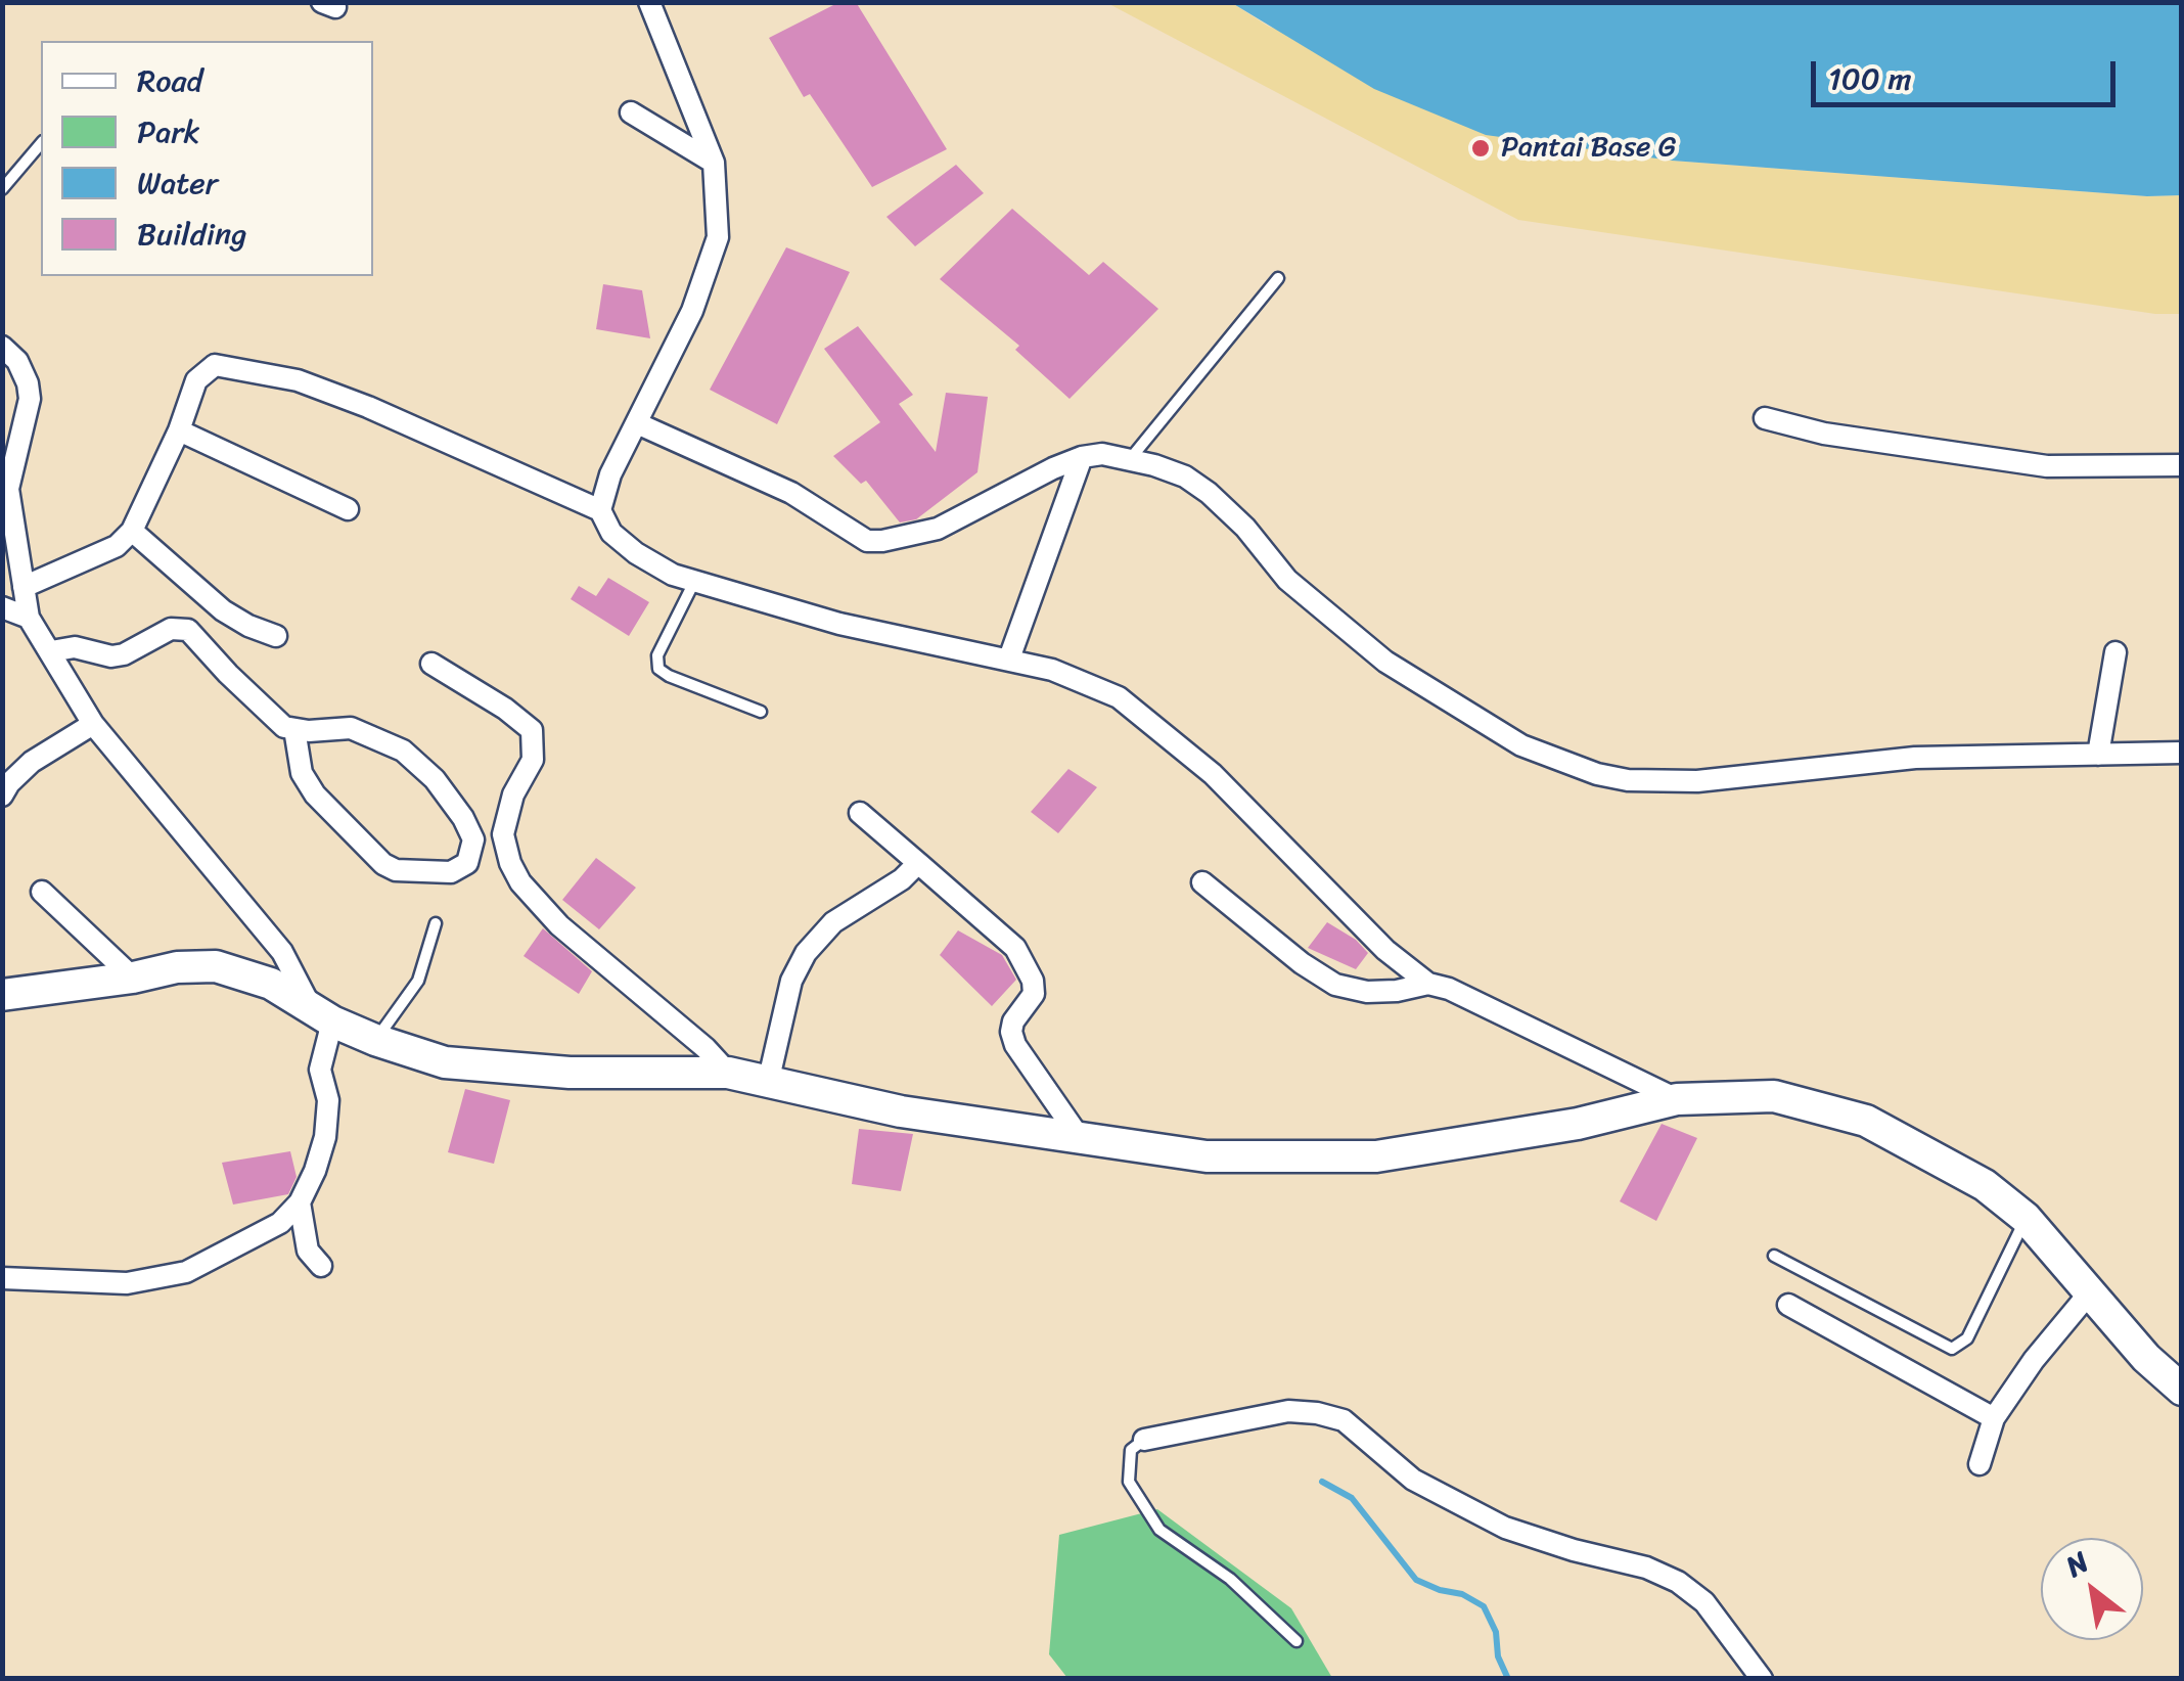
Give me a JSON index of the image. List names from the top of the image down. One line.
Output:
{"places":["Pantai Base G"],"legend":["Road","Park","Water","Building"],"scale_bar":"100 m","north":"top left"}
